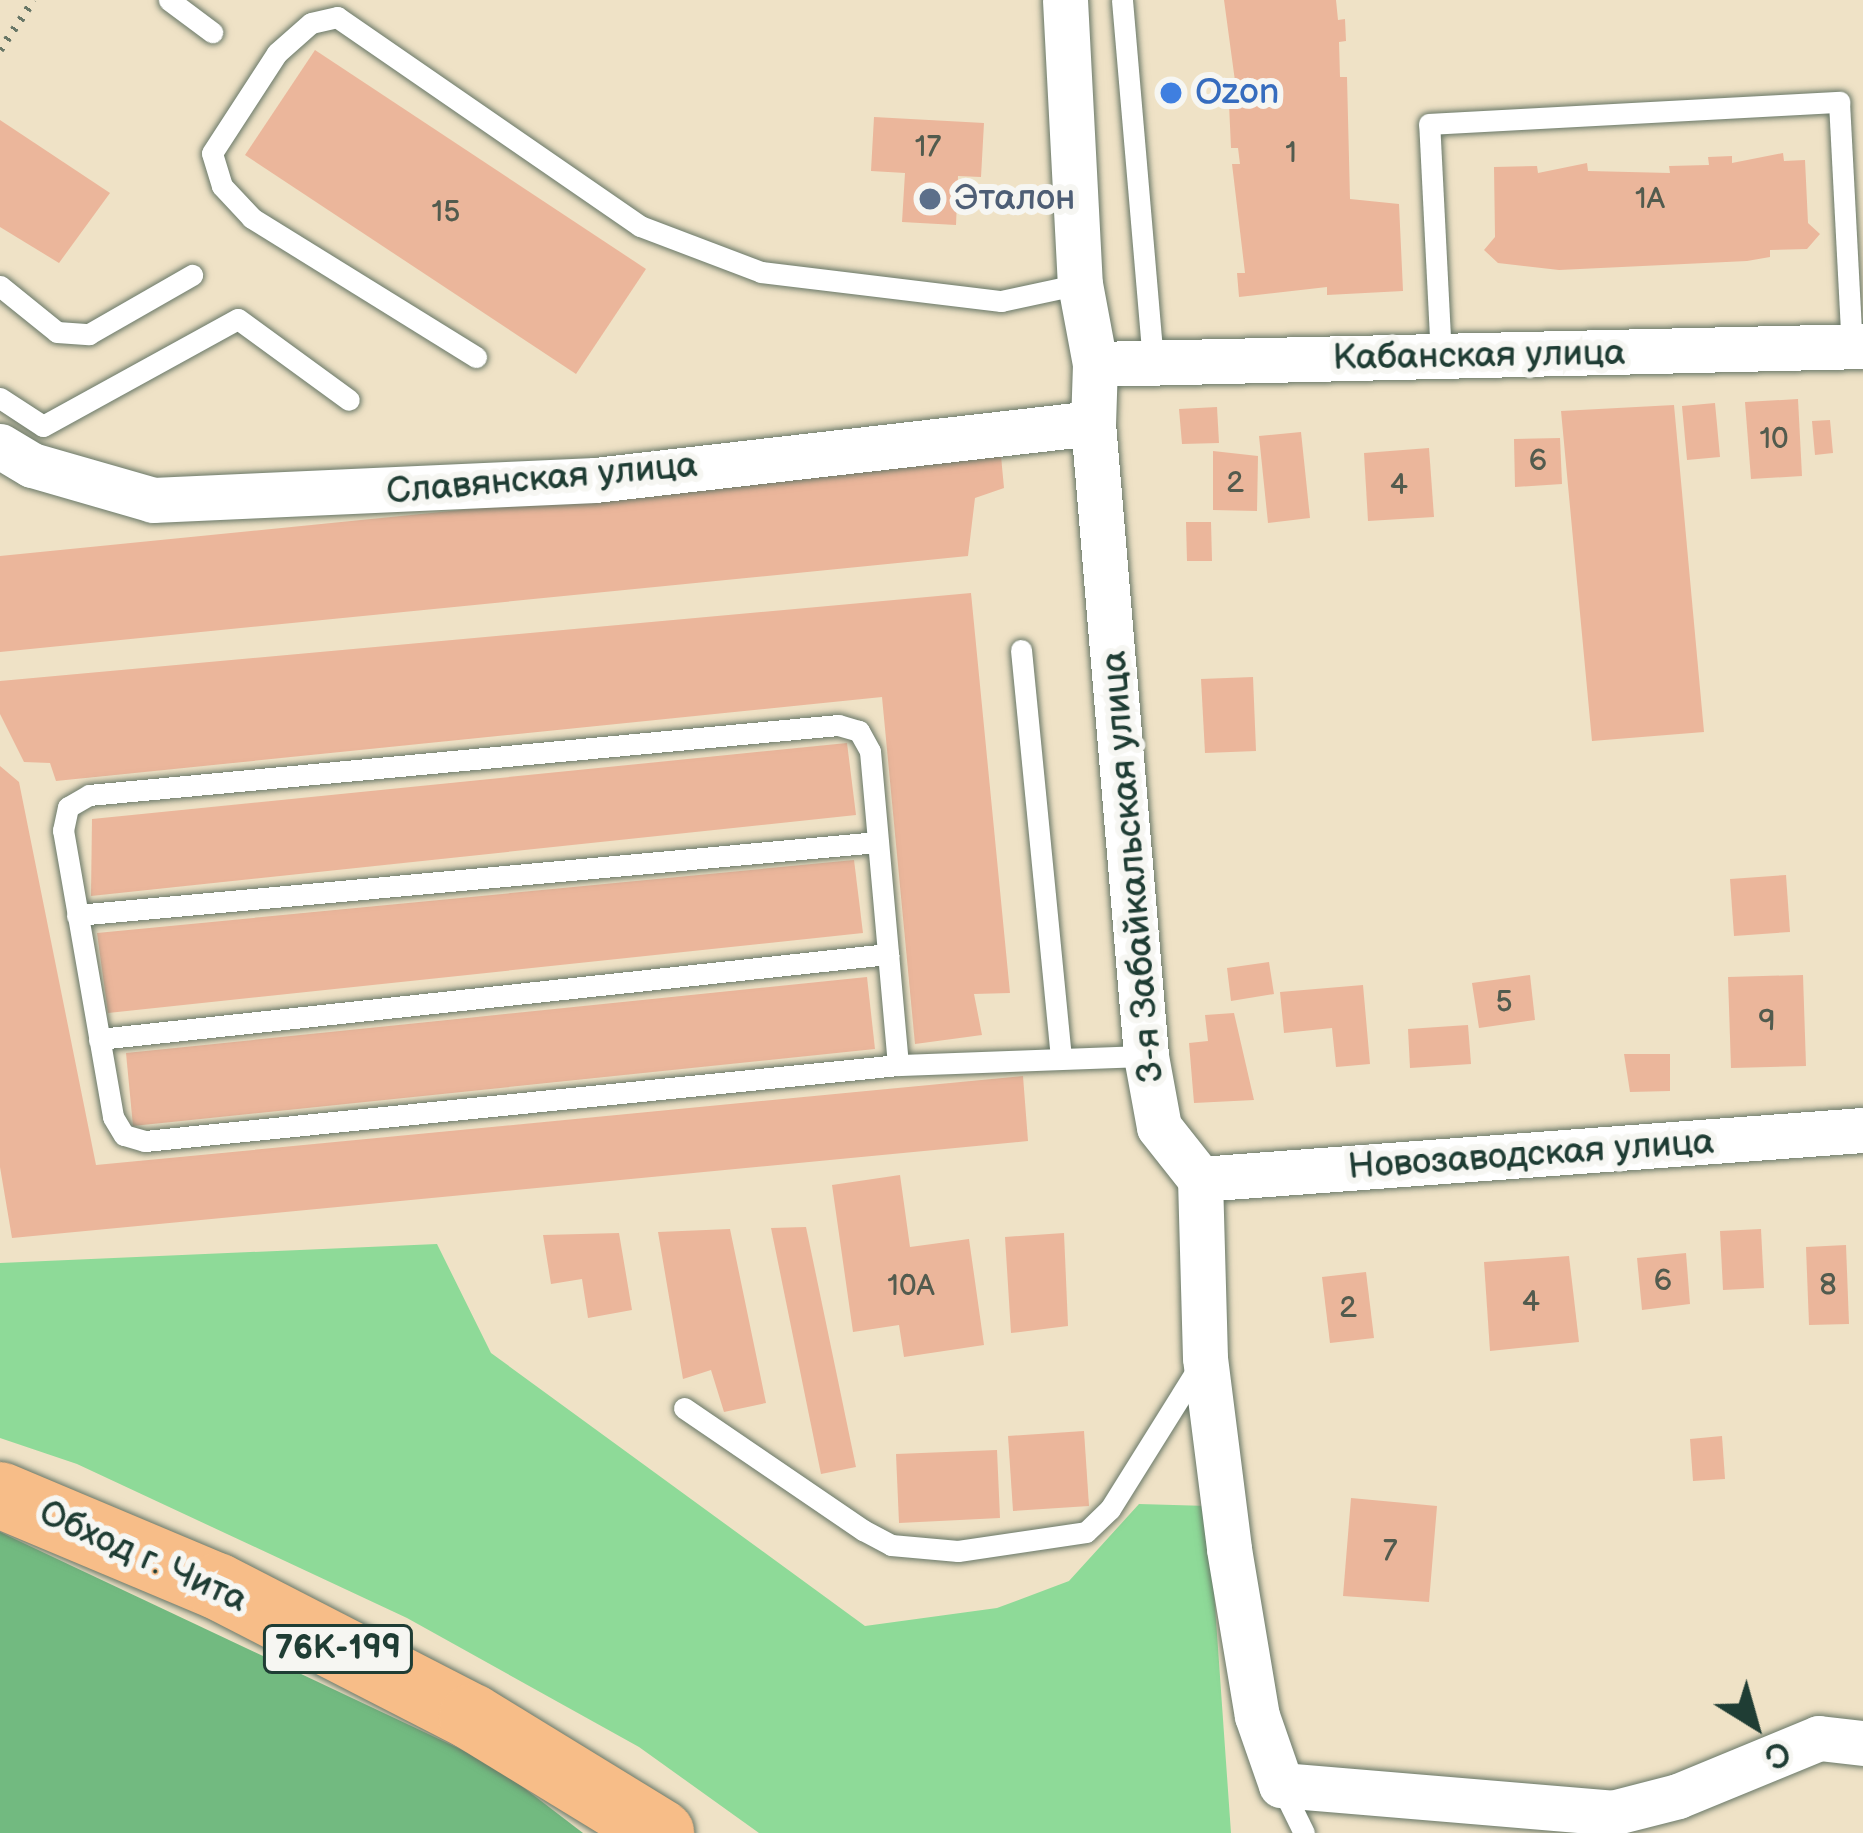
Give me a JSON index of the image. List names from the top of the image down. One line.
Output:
{"streets":{"highway":["Обход г. Чита","76К-199"],"street":["Кабанская улица","Славянская улица","3-я Забайкальская улица","Новозаводская улица"]},"crossings":[["Кабанская улица","3-я Забайкальская улица"],["Славянская улица","3-я Забайкальская улица"],["3-я Забайкальская улица","Новозаводская улица"]],"places":["Ozon","Эталон"],"house_numbers":["17","1","1А","15","10","6","2","4","5","9","6","8","10А","4","2","7"],"north":"bottom right"}
